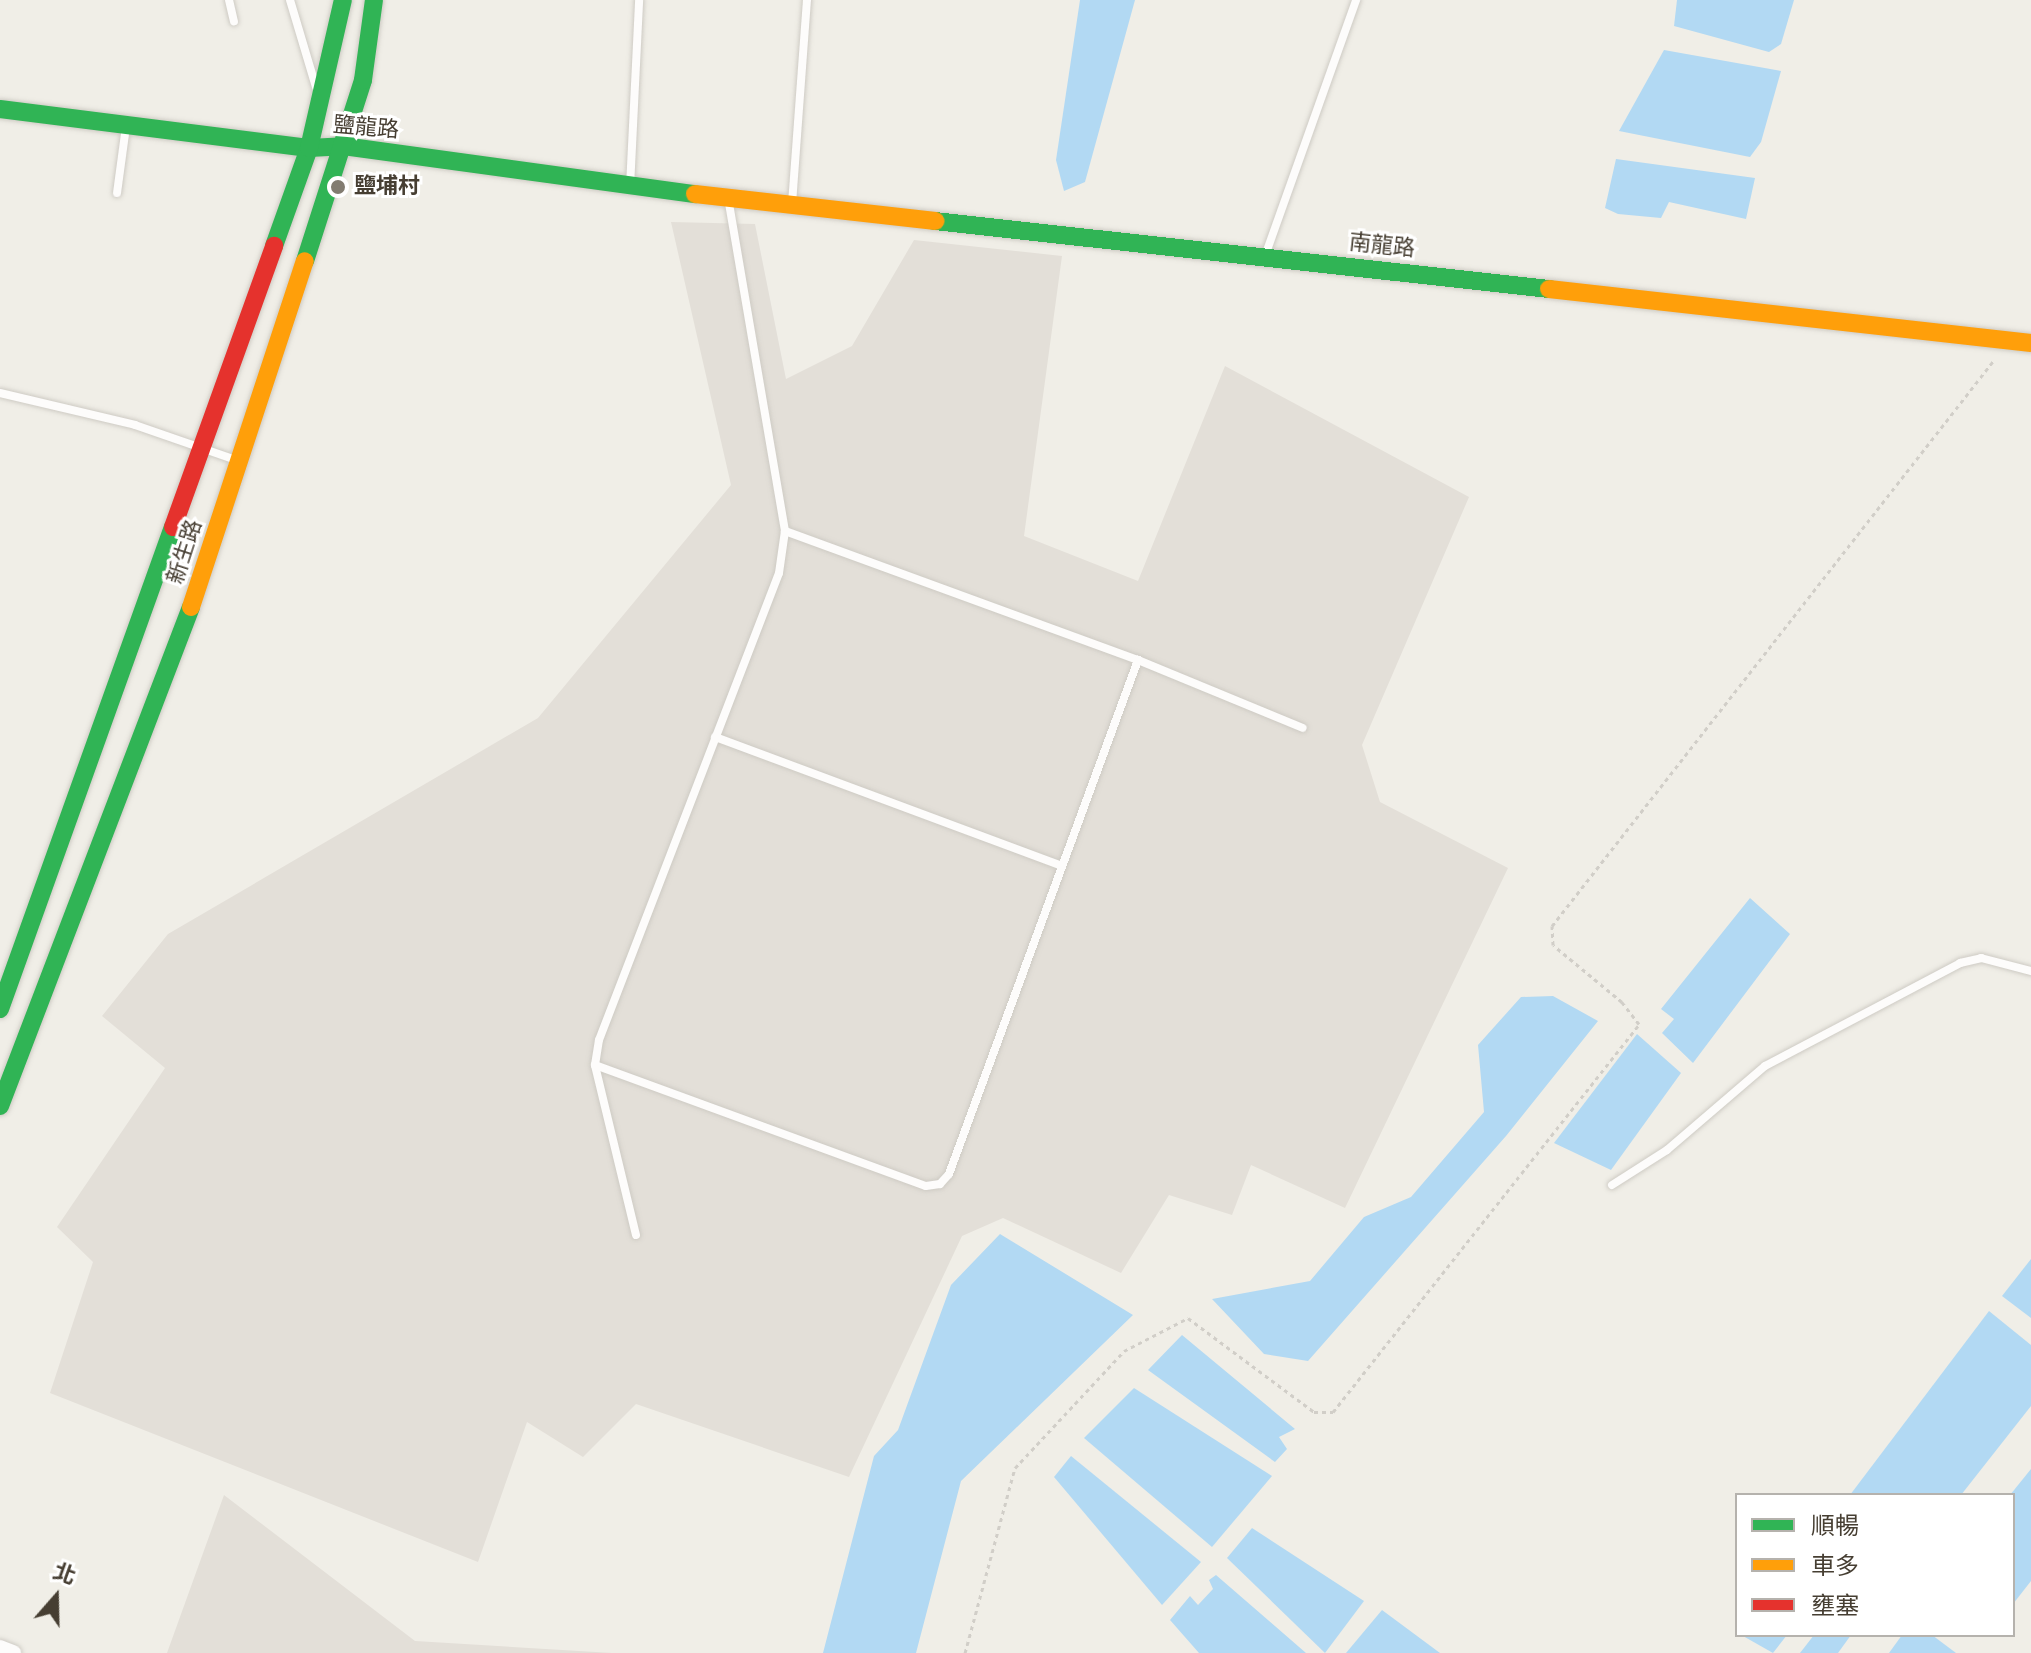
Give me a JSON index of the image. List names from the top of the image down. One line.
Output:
{"streets":{"street":["鹽龍路","南龍路","新生路"]},"crossings":[["鹽龍路","南龍路"],["鹽龍路","新生路"]],"places":["鹽埔村"],"legend":["順暢","車多","壅塞"],"north":"top"}
